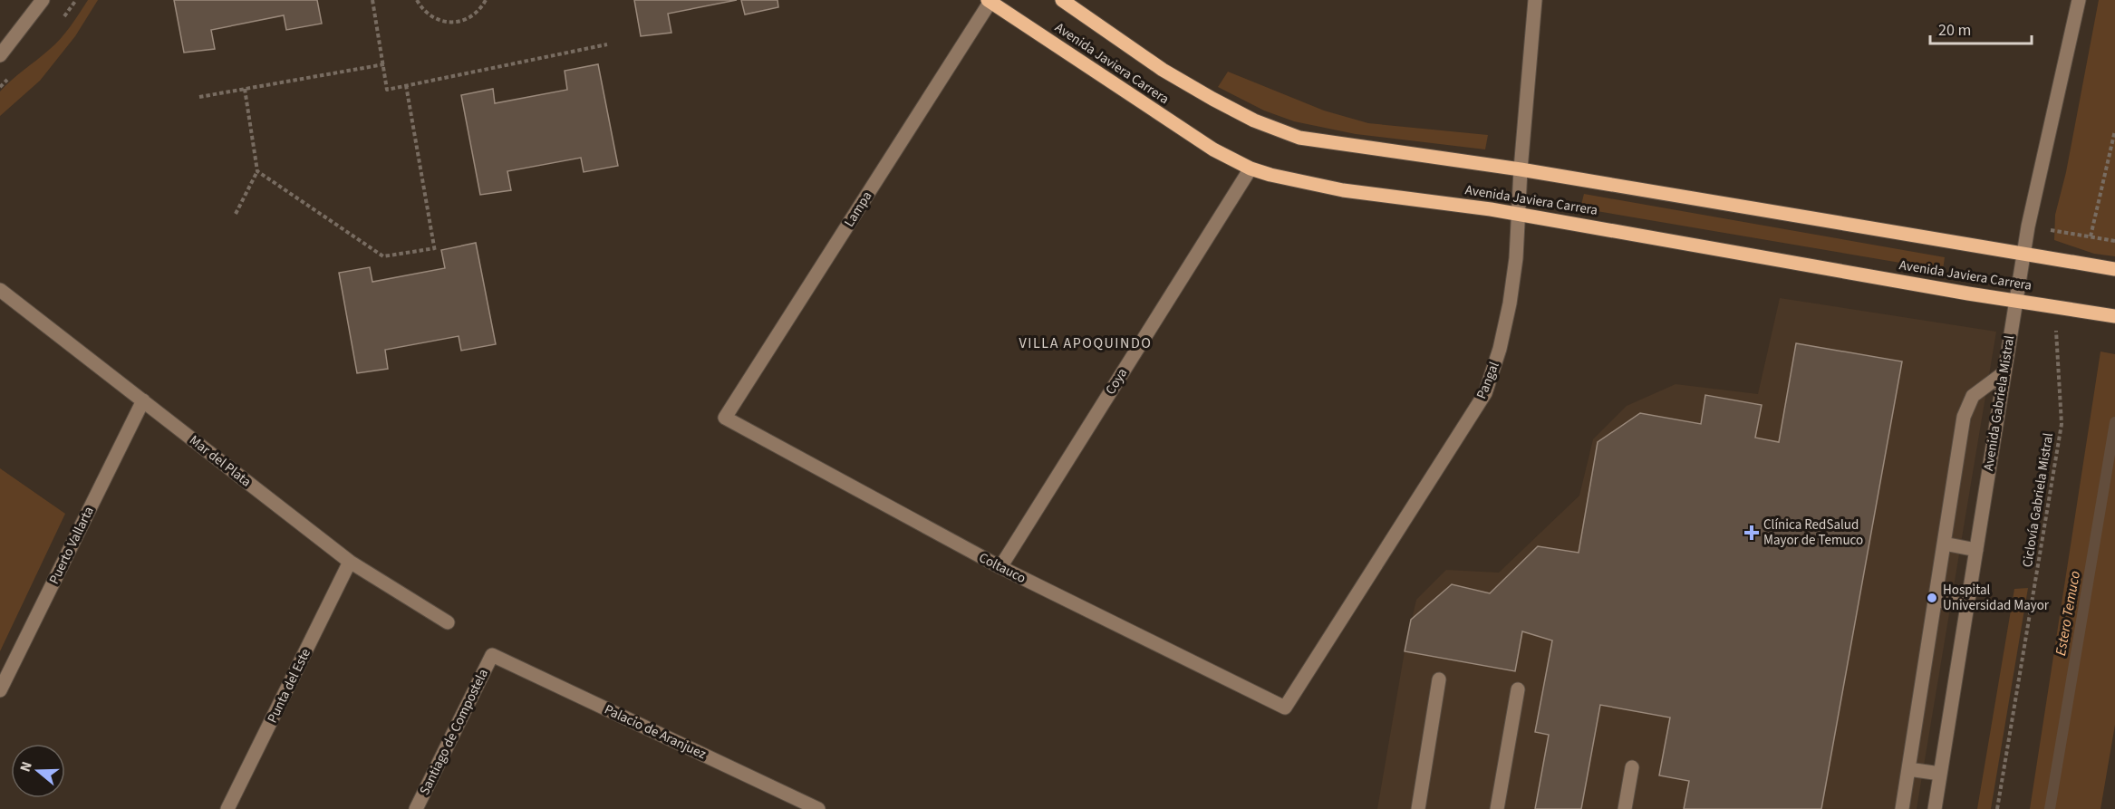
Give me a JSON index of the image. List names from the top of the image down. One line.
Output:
{"streets":{"main road":["Avenida Javiera Carrera"],"street":["Lampa","Pangal","Coya","Avenida Gabriela Mistral","Mar del Plata","Puerto Vallarta","Coltauco","Punta del Este","Santiago de Compostela","Palacio de Aranjuez"],"path":["Ciclovía Gabriela Mistral"]},"crossings":[["Avenida Javiera Carrera","Lampa"],["Avenida Javiera Carrera","Pangal"],["Avenida Javiera Carrera","Coya"],["Avenida Javiera Carrera","Avenida Gabriela Mistral"],["Lampa","Coltauco"],["Pangal","Coltauco"],["Coya","Coltauco"],["Mar del Plata","Puerto Vallarta"],["Mar del Plata","Punta del Este"],["Santiago de Compostela","Palacio de Aranjuez"]],"districts":["VILLA APOQUINDO"],"water":["Estero Temuco"],"places":{"health":["Clínica RedSalud Mayor de Temuco"],"other":["Hospital Universidad Mayor"]},"scale_bar":"20 m","north":"left"}
